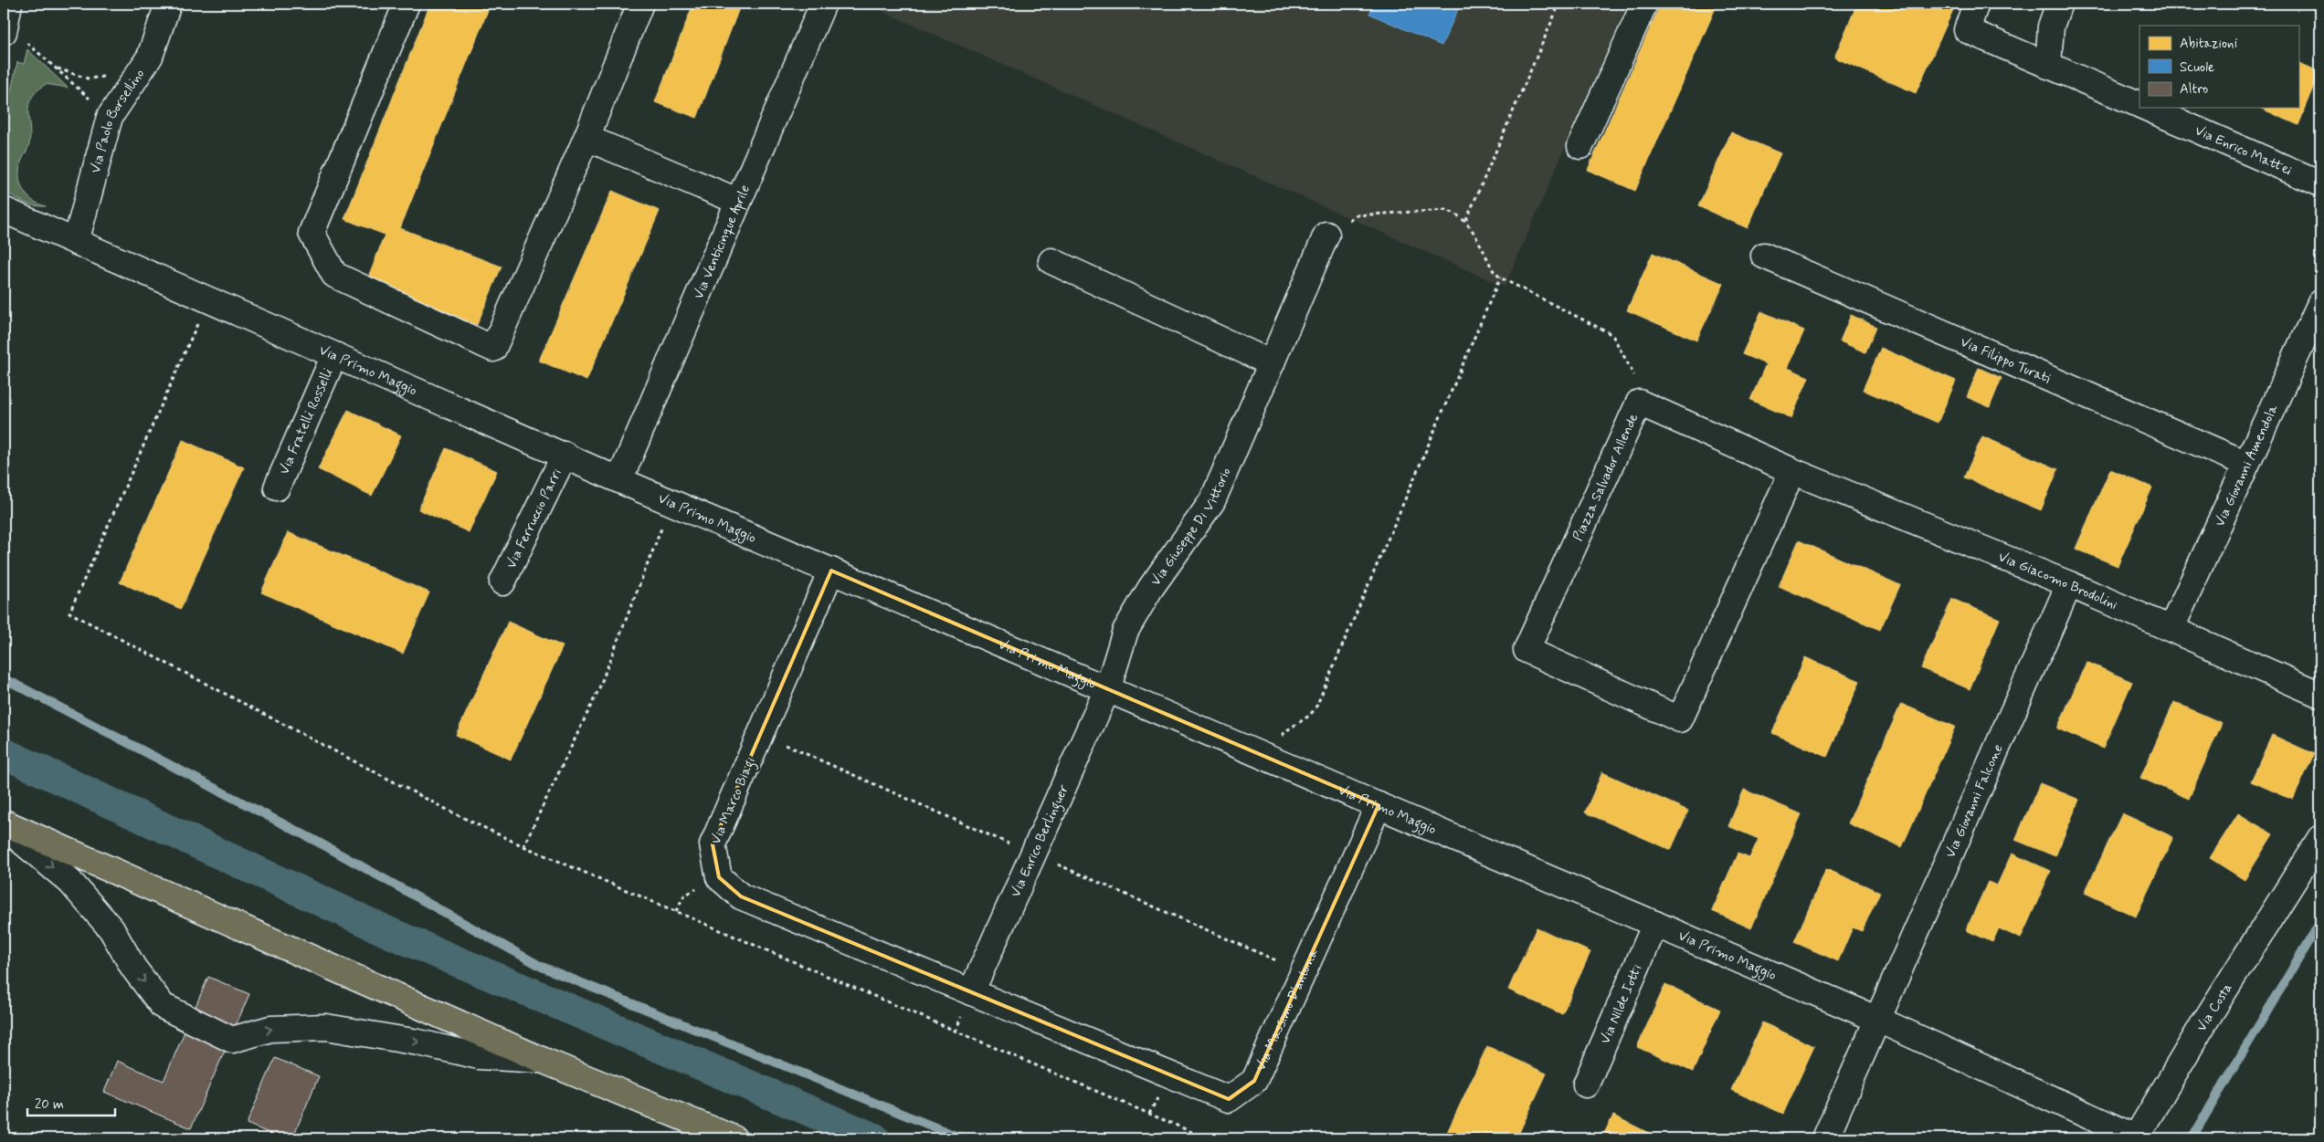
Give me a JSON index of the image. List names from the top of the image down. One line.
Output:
{"streets":{"street":["Via Paolo Borsellino","Via Enrico Mattei","Via Venticinque Aprile","Via Filippo Turati","Via Primo Maggio","Via Fratelli Rosselli","Via Giovanni Amendola","Piazza Salvador Allende","Via Ferruccio Parri","Via Giuseppe Di Vittorio","Via Giacomo Brodolini","Via Marco Biagi","Via Giovanni Falcone","Via Enrico Berlinguer","Via Nilde Iotti","Via Costa","Via Massimo D'antona"]},"crossings":[["Via Paolo Borsellino","Via Primo Maggio"],["Via Venticinque Aprile","Via Primo Maggio"],["Via Filippo Turati","Via Giovanni Amendola"],["Via Primo Maggio","Via Fratelli Rosselli"],["Via Primo Maggio","Via Ferruccio Parri"],["Via Primo Maggio","Via Giuseppe Di Vittorio"],["Via Primo Maggio","Via Marco Biagi"],["Via Primo Maggio","Via Giovanni Falcone"],["Via Primo Maggio","Via Enrico Berlinguer"],["Via Primo Maggio","Via Nilde Iotti"],["Via Primo Maggio","Via Costa"],["Via Primo Maggio","Via Massimo D'antona"],["Via Giovanni Amendola","Via Giacomo Brodolini"],["Piazza Salvador Allende","Via Giacomo Brodolini"],["Via Giuseppe Di Vittorio","Via Enrico Berlinguer"],["Via Giacomo Brodolini","Via Giovanni Falcone"],["Via Marco Biagi","Via Enrico Berlinguer"],["Via Marco Biagi","Via Massimo D'antona"],["Via Enrico Berlinguer","Via Massimo D'antona"]],"legend":["Abitazioni","Scuole","Altro"],"scale_bar":"20 m"}
